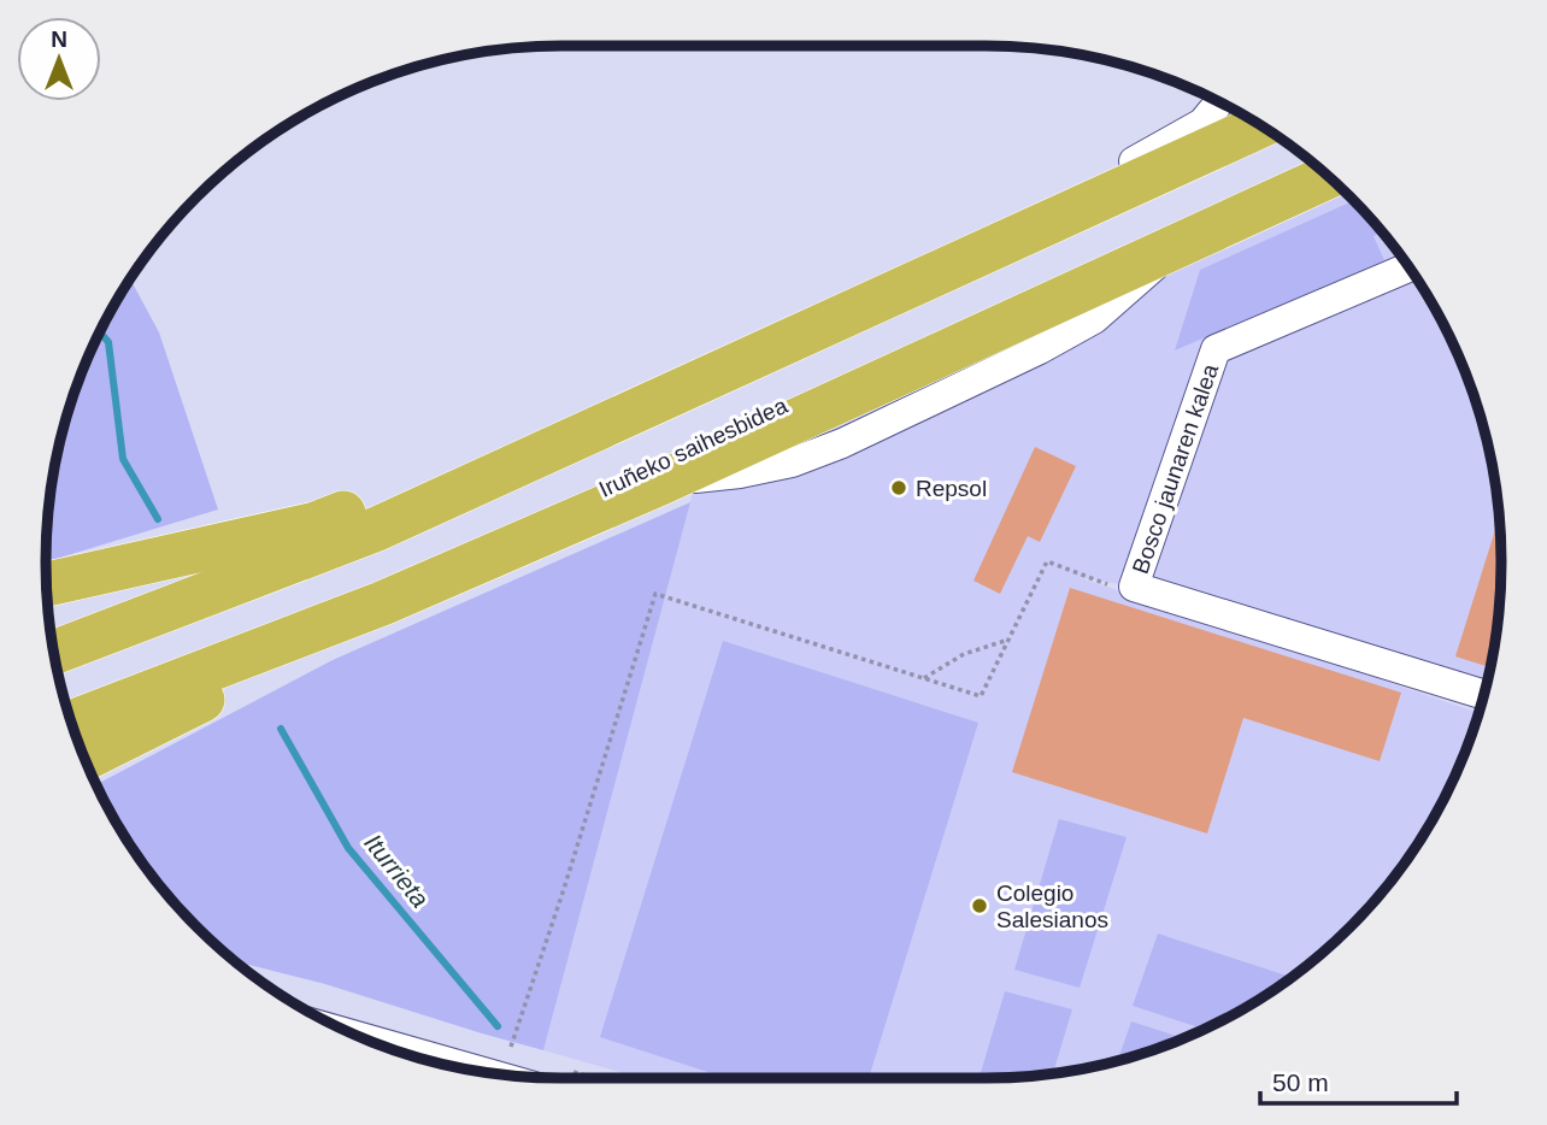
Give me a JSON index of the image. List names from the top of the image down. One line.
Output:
{"streets":{"highway":["Iruñeko saihesbidea"],"street":["Bosco jaunaren kalea"]},"water":["Iturrieta"],"places":["Repsol","Colegio Salesianos"],"scale_bar":"50 m","north":"top"}
